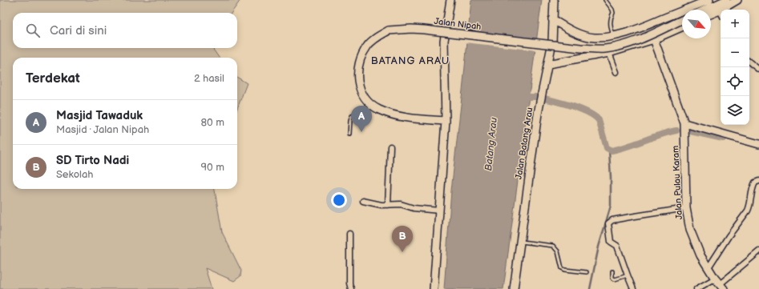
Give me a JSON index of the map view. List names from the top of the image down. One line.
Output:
{"streets":{"street":["Jalan Nipah","Jalan Batang Arau","Jalan Pulau Karam"]},"districts":["BATANG ARAU"],"water":["Batang Arau"],"north":"bottom right","page":{"map_buttons":["+","−"],"search":"Cari di sini","heading":["Terdekat","2 hasil"],"list":[{"mark":"A","name":"Masjid Tawaduk","note":"Masjid · Jalan Nipah","value":"80 m"},{"mark":"B","name":"SD Tirto Nadi","note":"Sekolah","value":"90 m"}],"pins":["A","B"]}}
